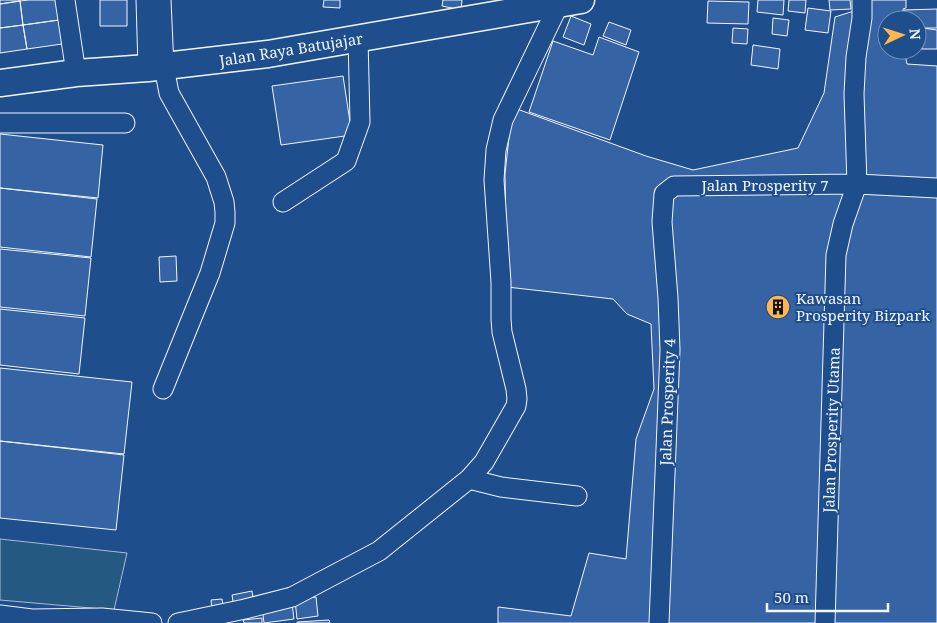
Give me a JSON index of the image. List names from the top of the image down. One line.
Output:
{"streets":{"highway":["Jalan Raya Batujajar"],"street":["Jalan Prosperity 7","Jalan Prosperity 4","Jalan Prosperity Utama"]},"crossings":[["Jalan Prosperity 7","Jalan Prosperity 4"],["Jalan Prosperity 7","Jalan Prosperity Utama"]],"places":{"building":["Kawasan Prosperity Bizpark"]},"scale_bar":"50 m","north":"right"}
